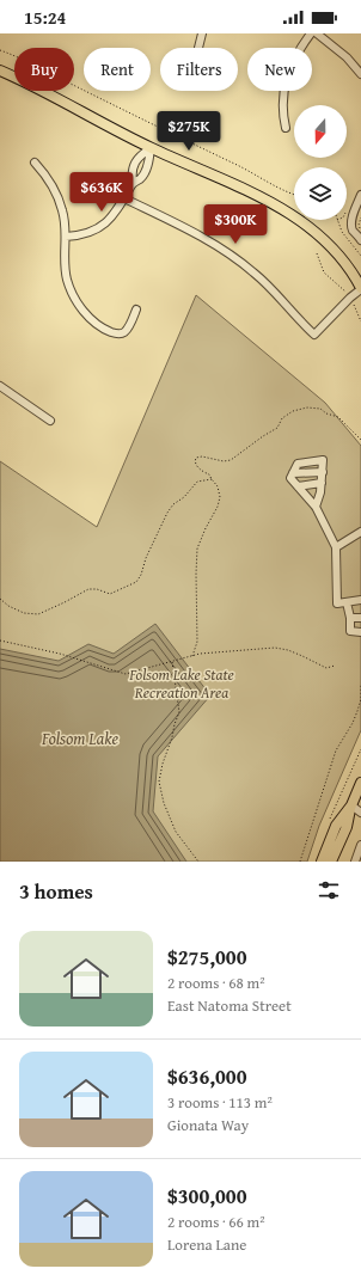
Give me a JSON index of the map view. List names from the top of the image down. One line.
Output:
{"water":["Folsom Lake"],"parks":["Folsom Lake State Recreation Area"],"north":"bottom","page":{"status":"15:24","chip":["Buy","Rent","Filters","New"],"price":["$275K","$636K","$300K"],"heading":"3 homes","list":[{"name":"$275,000","note":"2 rooms · 68 m² · East Natoma Street"},{"name":"$636,000","note":"3 rooms · 113 m² · Gionata Way"},{"name":"$300,000","note":"2 rooms · 66 m² · Lorena Lane"}]}}
